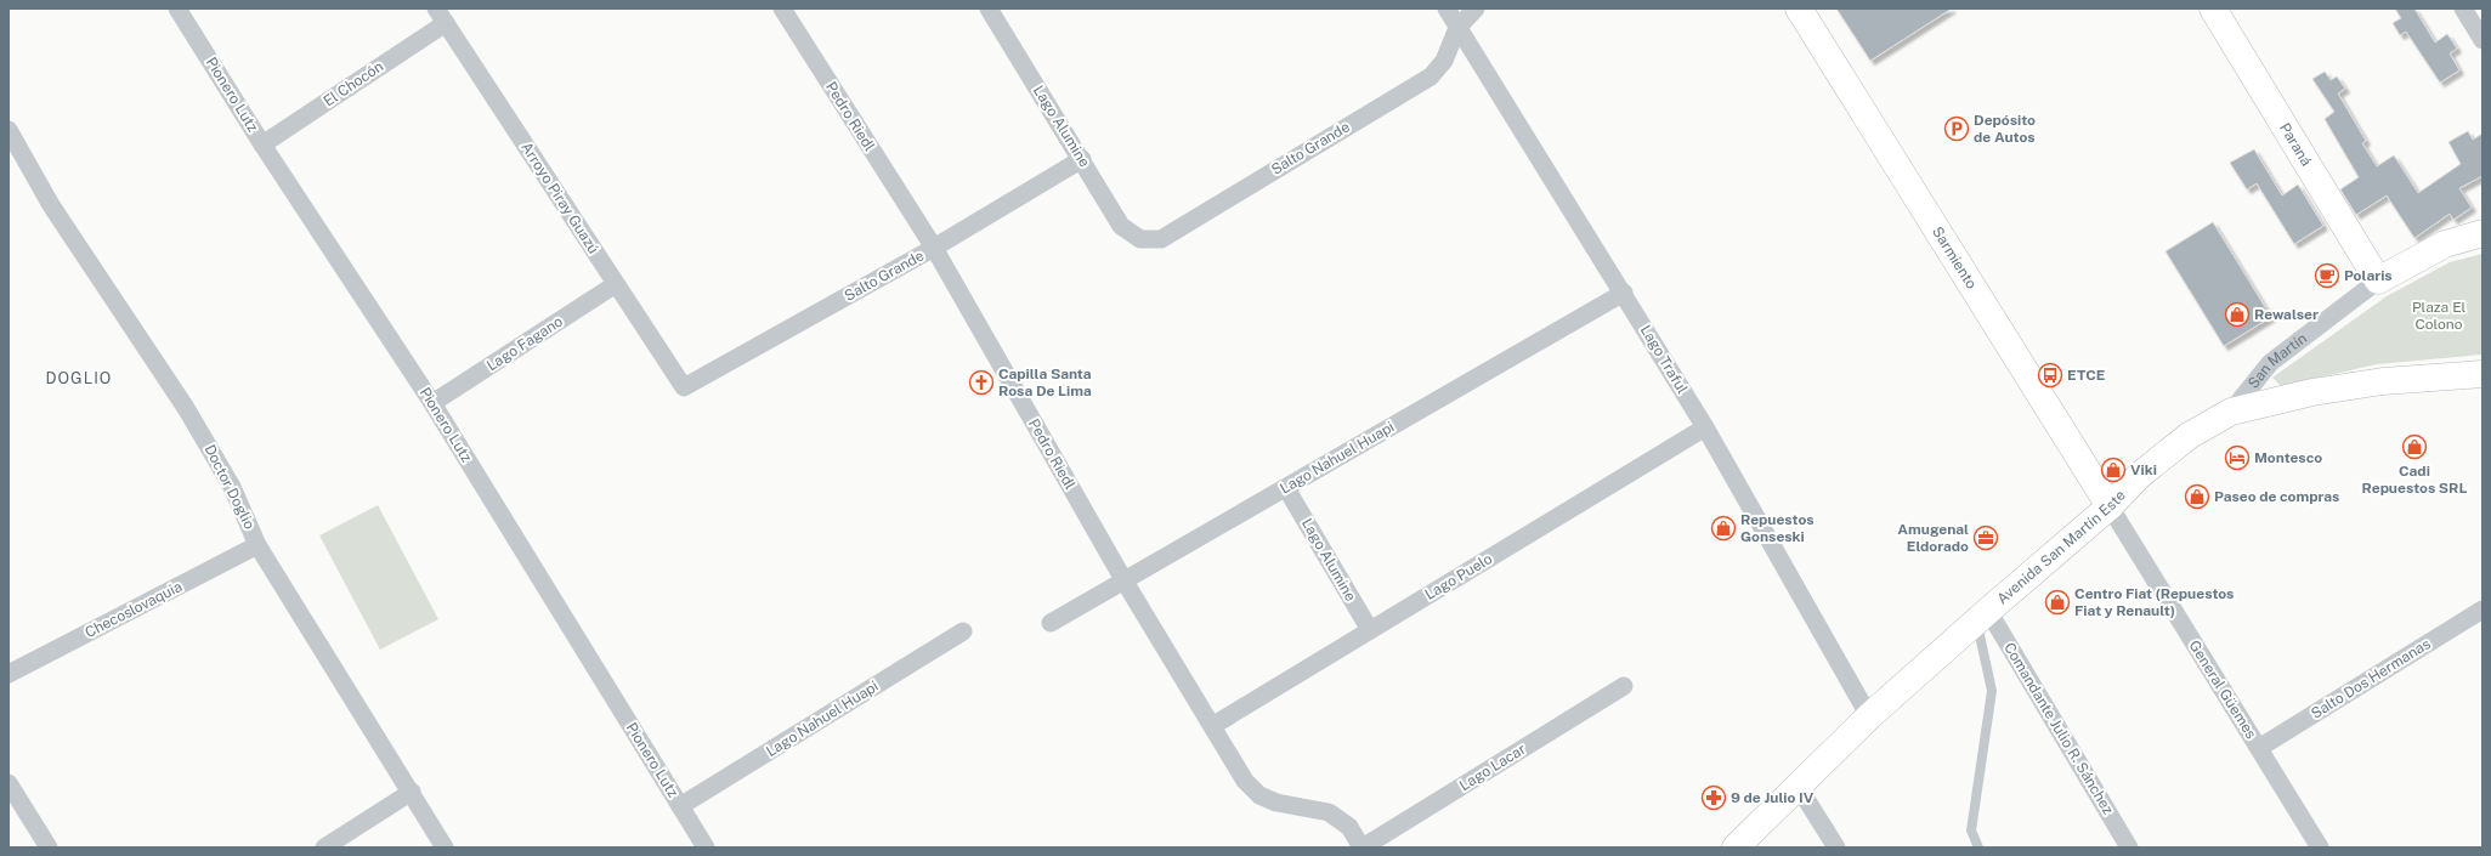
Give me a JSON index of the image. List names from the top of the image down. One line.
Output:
{"streets":{"main road":["Paraná","Sarmiento","San Martín","Avenida San Martín Este"],"street":["El Chocón","Pionero Lutz","Pedro Riedl","Lago Alumine","Salto Grande","Arroyo Piray Guazú","Lago Fagano","Lago Traful","Lago Nahuel Huapi","Doctor Doglio","Lago Puelo","Checoslovaquia","Salto Dos Hermanas","General Güemes","Comandante Julio R. Sánchez","Lago Lacar"]},"crossings":[["El Chocón","Pionero Lutz"],["El Chocón","Arroyo Piray Guazú"],["Pionero Lutz","Lago Fagano"],["Pionero Lutz","Lago Nahuel Huapi"],["Pedro Riedl","Salto Grande"],["Pedro Riedl","Lago Nahuel Huapi"],["Pedro Riedl","Lago Puelo"],["Pedro Riedl","Lago Lacar"],["Lago Alumine","Salto Grande"],["Lago Alumine","Lago Nahuel Huapi"],["Lago Alumine","Lago Puelo"],["Paraná","San Martín"],["Salto Grande","Arroyo Piray Guazú"],["Salto Grande","Lago Traful"],["Arroyo Piray Guazú","Lago Fagano"],["Sarmiento","Avenida San Martín Este"],["Sarmiento","General Güemes"],["Lago Traful","Lago Nahuel Huapi"],["Lago Traful","Avenida San Martín Este"],["Lago Traful","Lago Puelo"],["San Martín","Avenida San Martín Este"],["Doctor Doglio","Checoslovaquia"],["Avenida San Martín Este","General Güemes"],["Avenida San Martín Este","Comandante Julio R. Sánchez"],["Salto Dos Hermanas","General Güemes"]],"districts":["DOGLIO"],"parks":["Plaza El Colono"],"places":{"parking":["Depósito de Autos"],"cafe":["Polaris"],"shop":["Rewalser","Cadi Repuestos SRL","Viki","Paseo de compras","Repuestos Gonseski","Centro Fiat (Repuestos Fiat y Renault)"],"bus stop":["ETCE"],"church":["Capilla Santa Rosa De Lima"],"hotel":["Montesco"],"office":["Amugenal Eldorado"],"pharmacy":["9 de Julio IV"]}}
